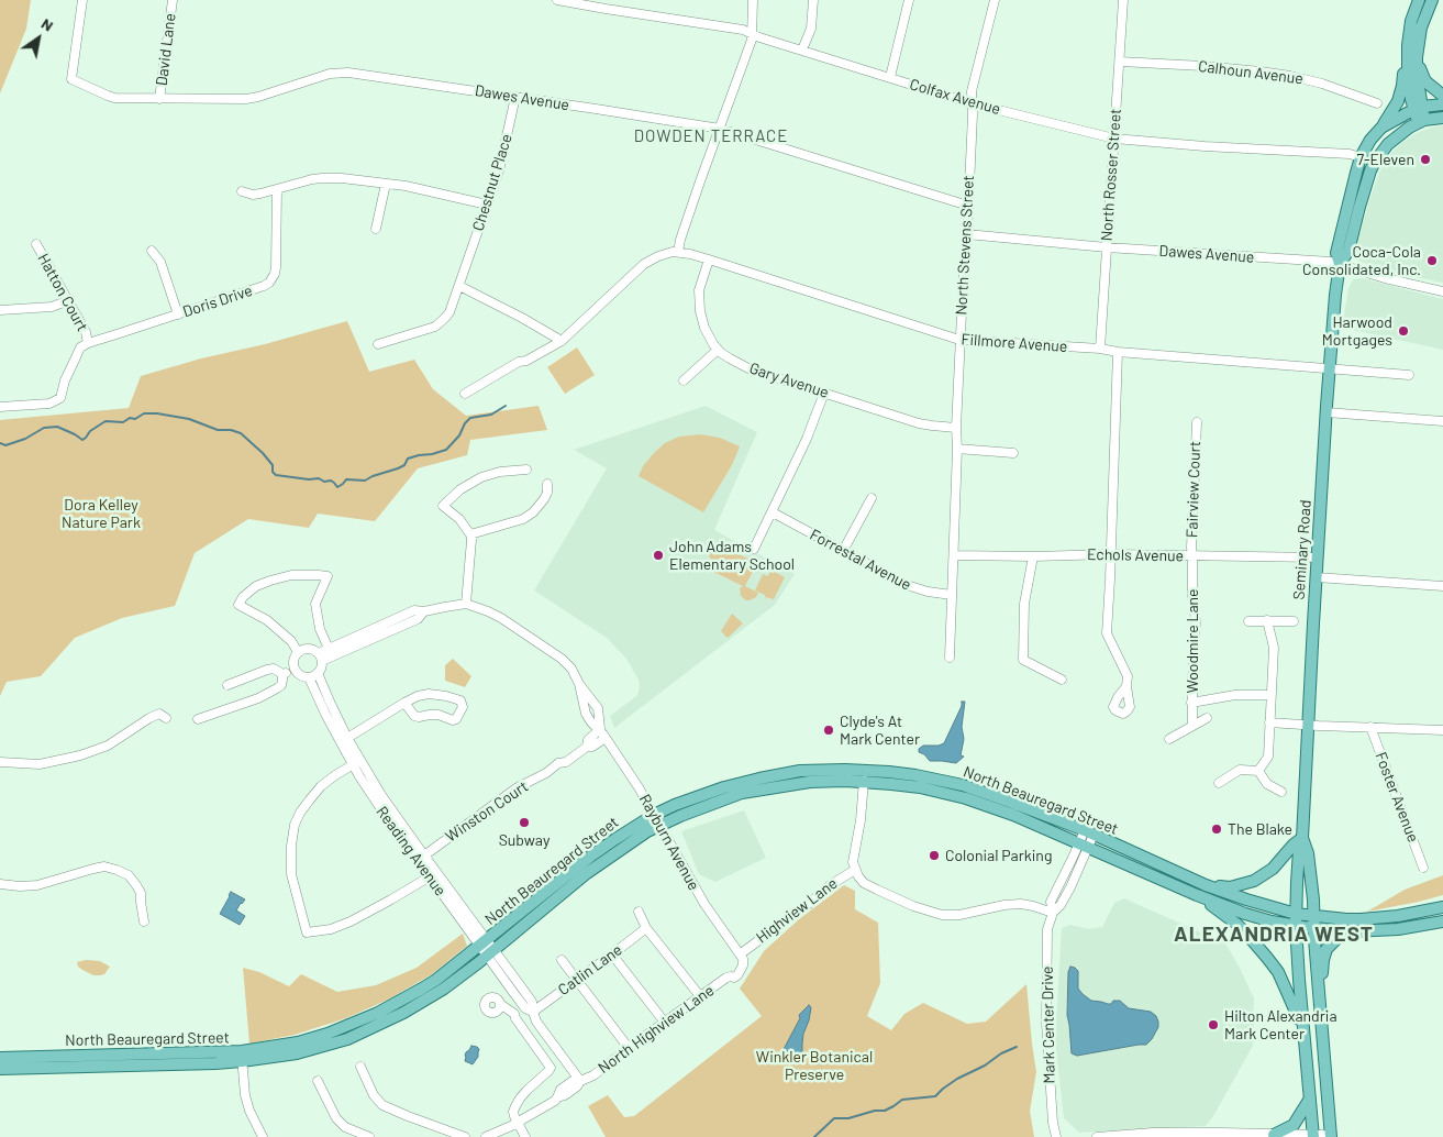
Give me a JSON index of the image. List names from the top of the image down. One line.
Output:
{"streets":{"main road":["Seminary Road","North Beauregard Street"],"street":["David Lane","Calhoun Avenue","Colfax Avenue","Dawes Avenue","North Rosser Street","Chestnut Place","North Stevens Street","Hatton Court","Doris Drive","Fillmore Avenue","Gary Avenue","Fairview Court","Echols Avenue","Forrestal Avenue","Woodmire Lane","Foster Avenue","Winston Court","Rayburn Avenue","Reading Avenue","Highview Lane","Catlin Lane","Mark Center Drive","North Highview Lane"]},"crossings":[["David Lane","Dawes Avenue"],["Calhoun Avenue","North Rosser Street"],["Colfax Avenue","North Rosser Street"],["Colfax Avenue","North Stevens Street"],["Colfax Avenue","Seminary Road"],["Dawes Avenue","North Rosser Street"],["Dawes Avenue","Chestnut Place"],["Dawes Avenue","North Stevens Street"],["Dawes Avenue","Seminary Road"],["North Rosser Street","Fillmore Avenue"],["North Stevens Street","Fillmore Avenue"],["North Stevens Street","Gary Avenue"],["North Stevens Street","Echols Avenue"],["North Stevens Street","Forrestal Avenue"],["Hatton Court","Doris Drive"],["Fillmore Avenue","Gary Avenue"],["Fillmore Avenue","Seminary Road"],["Fairview Court","Echols Avenue"],["Fairview Court","Woodmire Lane"],["Seminary Road","Echols Avenue"],["Seminary Road","North Beauregard Street"],["Echols Avenue","Woodmire Lane"],["North Beauregard Street","Rayburn Avenue"],["North Beauregard Street","Reading Avenue"],["North Beauregard Street","Mark Center Drive"],["Winston Court","Rayburn Avenue"],["Winston Court","Reading Avenue"],["Rayburn Avenue","Reading Avenue"],["Rayburn Avenue","Highview Lane"],["Rayburn Avenue","North Highview Lane"],["Reading Avenue","Catlin Lane"],["Reading Avenue","North Highview Lane"],["Highview Lane","Mark Center Drive"],["Highview Lane","North Highview Lane"]],"districts":["DOWDEN TERRACE","ALEXANDRIA WEST"],"parks":["Dora Kelley Nature Park","Winkler Botanical Preserve"],"places":["7-Eleven","Coca-Cola Consolidated, Inc.","Harwood Mortgages","John Adams Elementary School","Clyde's At Mark Center","Subway","The Blake","Colonial Parking","Hilton Alexandria Mark Center"],"north":"top right"}
